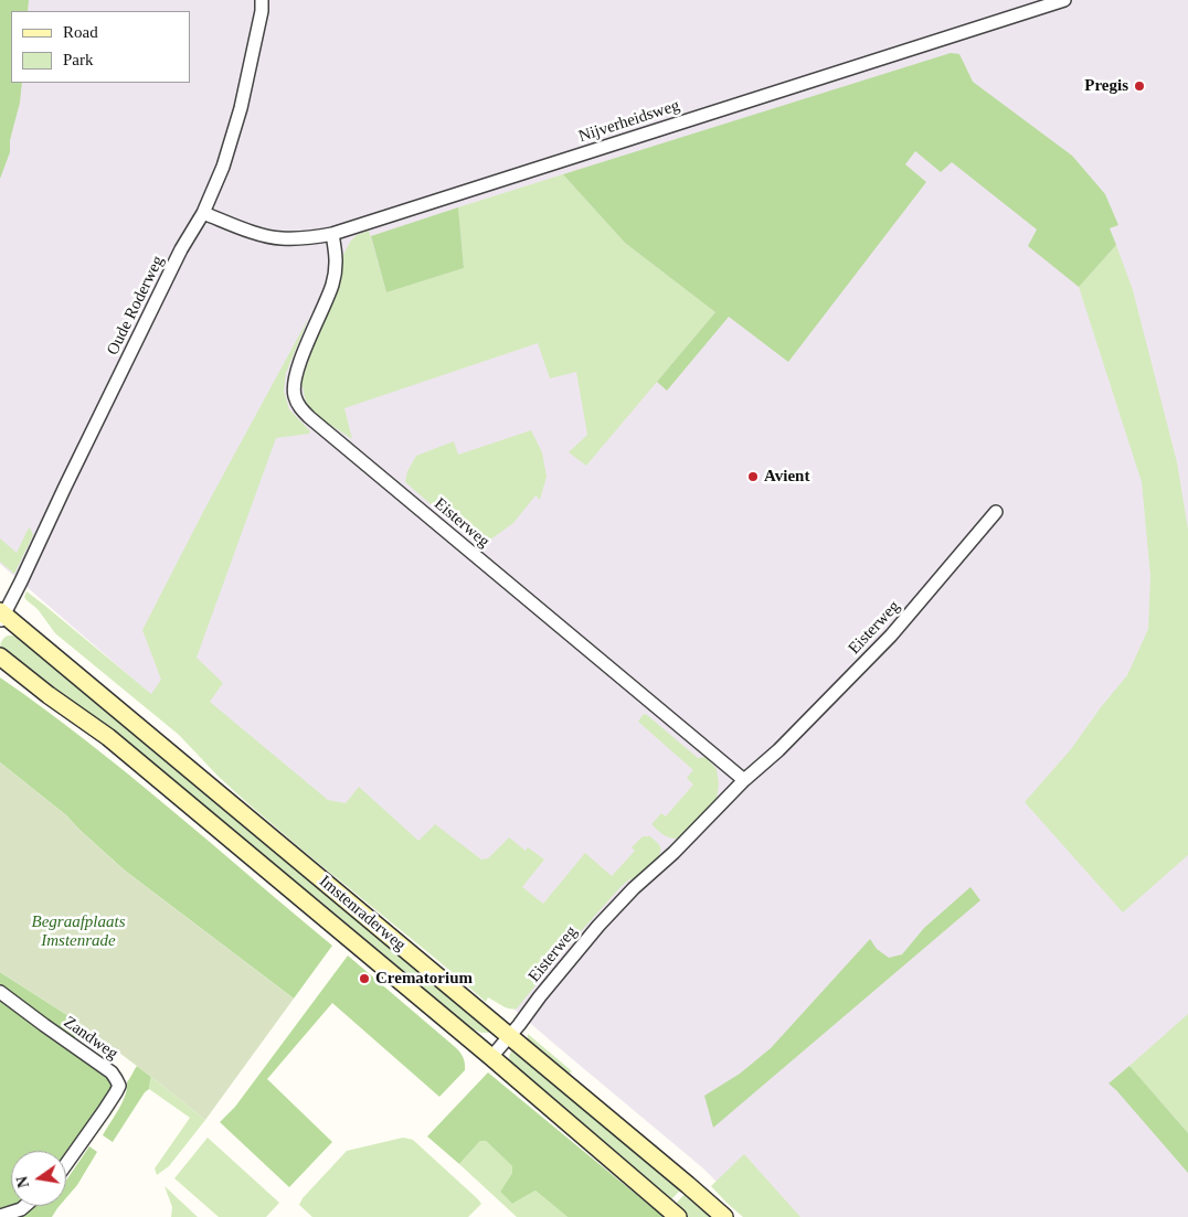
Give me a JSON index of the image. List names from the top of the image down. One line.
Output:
{"streets":{"street":["Nijverheidsweg","Oude Roderweg","Eisterweg","Imstenraderweg","Zandweg"]},"crossings":[["Nijverheidsweg","Oude Roderweg"],["Nijverheidsweg","Eisterweg"],["Oude Roderweg","Imstenraderweg"],["Eisterweg","Imstenraderweg"]],"parks":["Begraafplaats Imstenrade"],"places":["Pregis","Avient","Crematorium"],"legend":["Road","Park"],"north":"left"}
